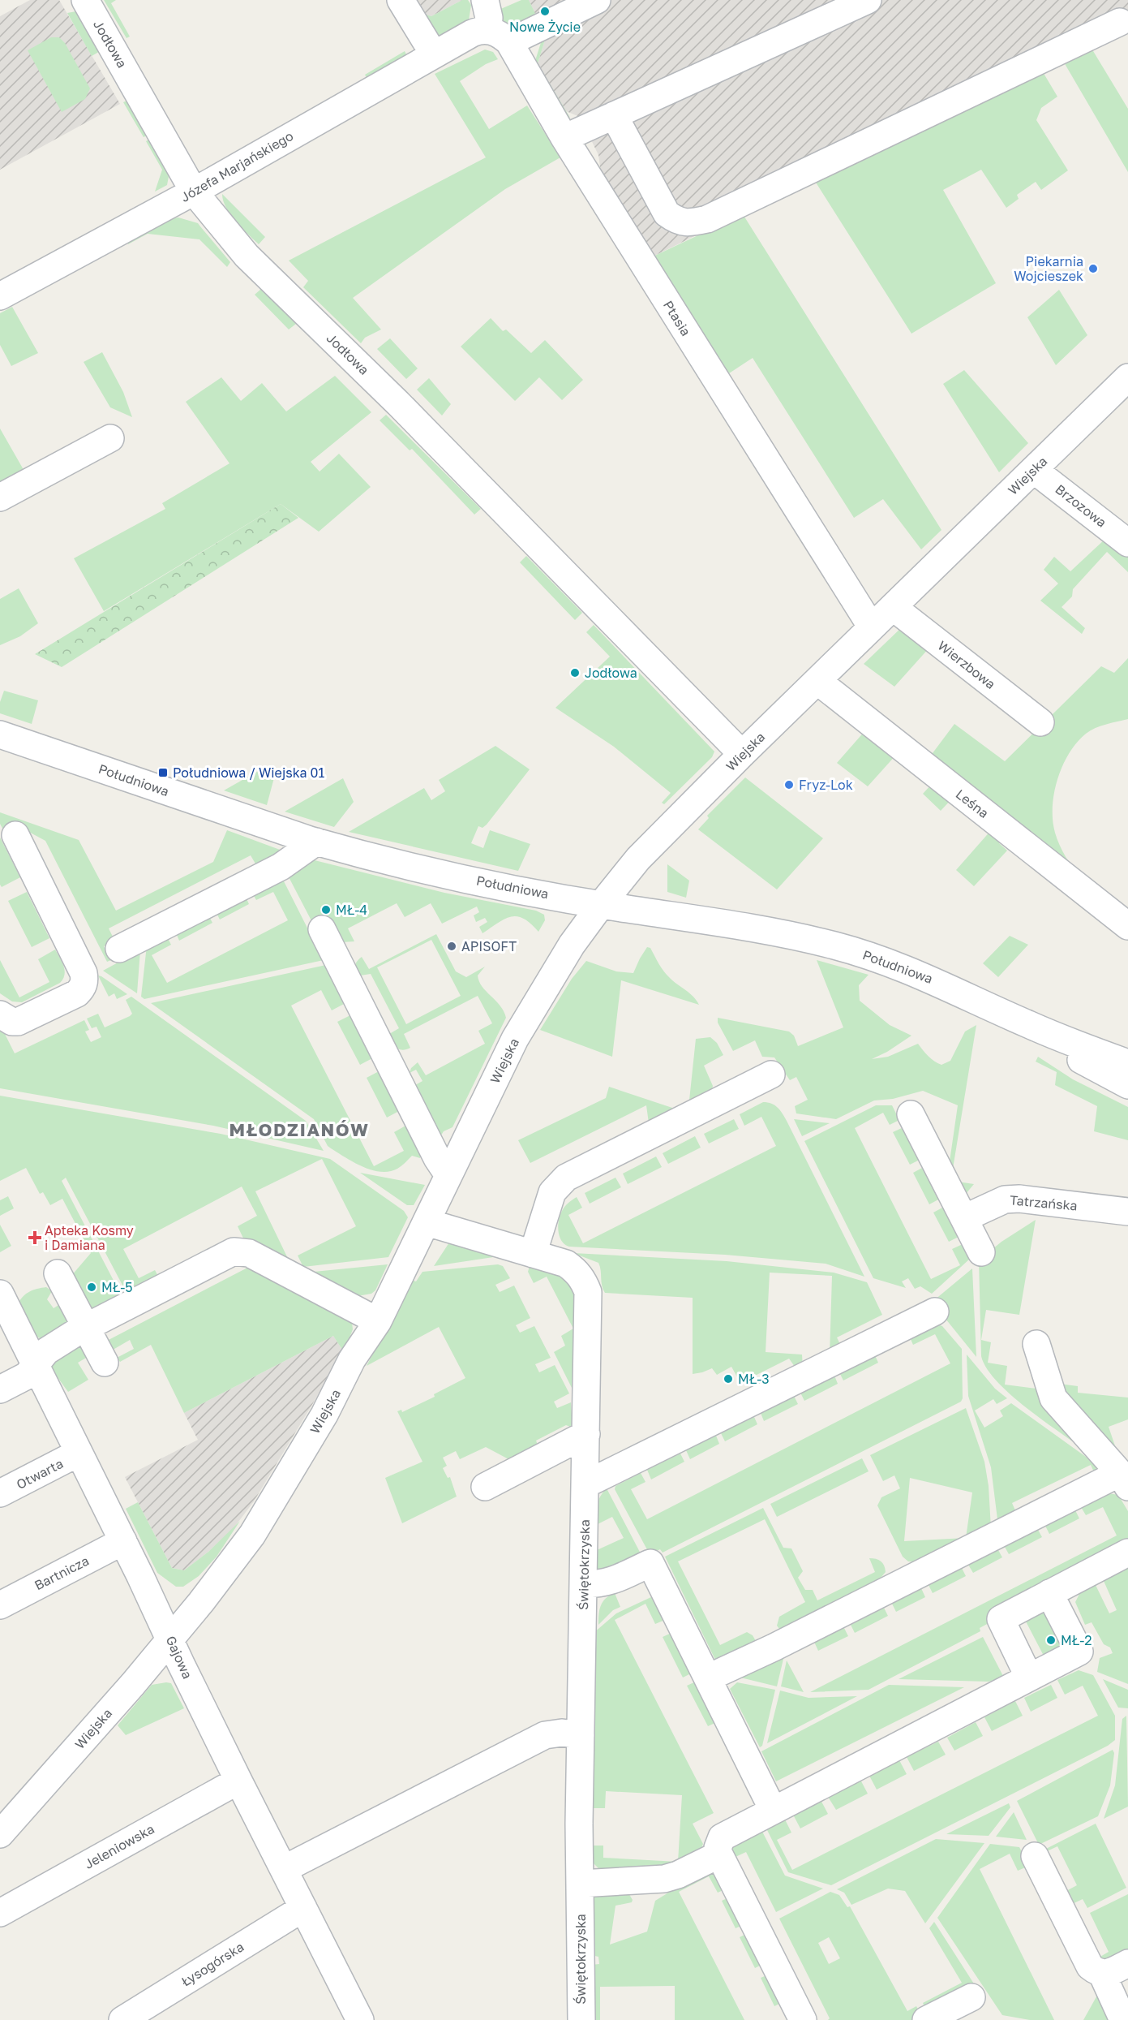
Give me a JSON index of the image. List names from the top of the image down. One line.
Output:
{"streets":{"street":["Jodłowa","Józefa Marjańskiego","Ptasia","Wiejska","Brzozowa","Wierzbowa","Południowa","Leśna","Tatrzańska","Otwarta","Świętokrzyska","Bartnicza","Gajowa","Jeleniowska","Łysogórska"]},"crossings":[["Jodłowa","Józefa Marjańskiego"],["Jodłowa","Wiejska"],["Józefa Marjańskiego","Ptasia"],["Ptasia","Wiejska"],["Wiejska","Brzozowa"],["Wiejska","Wierzbowa"],["Wiejska","Południowa"],["Wiejska","Leśna"],["Wiejska","Świętokrzyska"],["Wiejska","Gajowa"],["Otwarta","Gajowa"],["Bartnicza","Gajowa"],["Gajowa","Jeleniowska"],["Gajowa","Łysogórska"]],"districts":["MŁODZIANÓW"],"places":{"other":["Nowe Życie","Piekarnia Wojcieszek","Jodłowa","Fryz-Lok","MŁ-4","APISOFT","MŁ-5","MŁ-3","MŁ-2"],"transit":["Południowa / Wiejska 01"],"health":["Apteka Kosmy i Damiana"]}}
